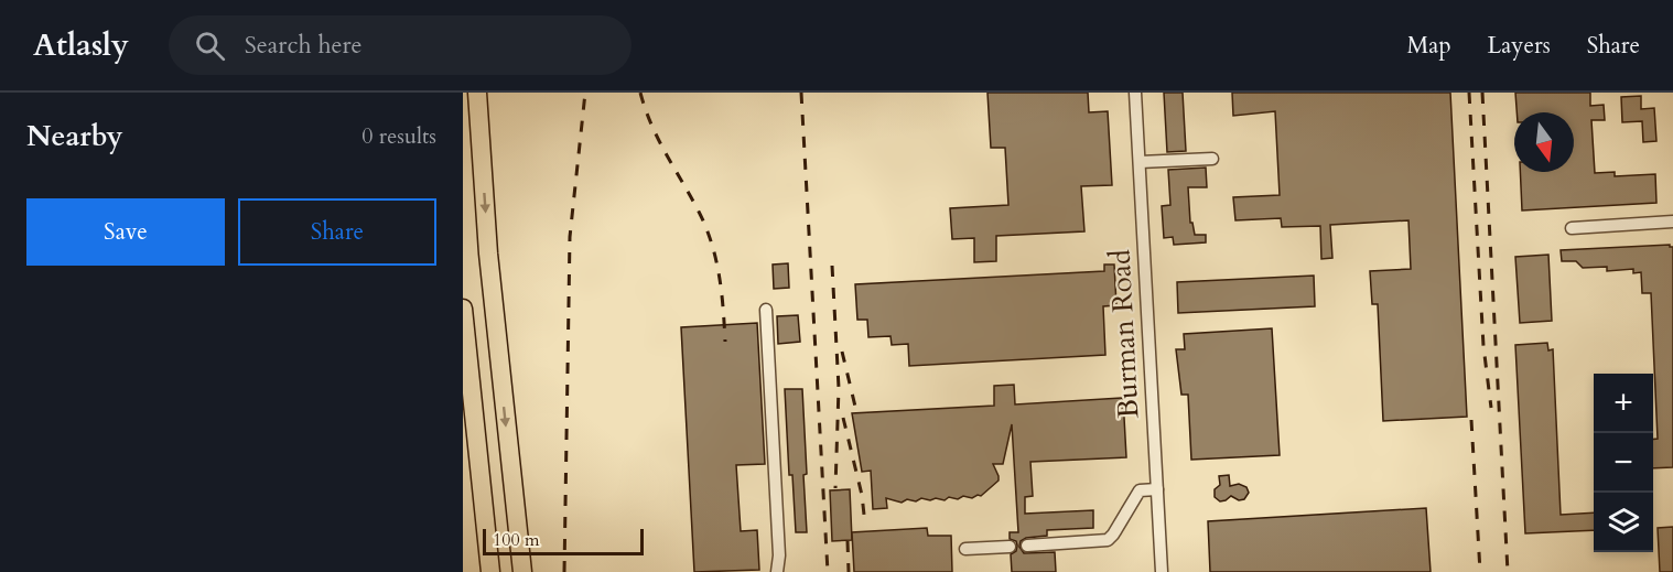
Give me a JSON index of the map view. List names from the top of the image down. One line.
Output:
{"streets":{"street":["Burman Road"]},"scale_bar":"100 m","north":"bottom","page":{"header":"Atlasly","search":"Search here","nav":["Map","Layers","Share"],"heading":["Nearby","0 results"],"buttons":["Save","Share"],"map_buttons":["+","−"],"scale":"100 m"}}
